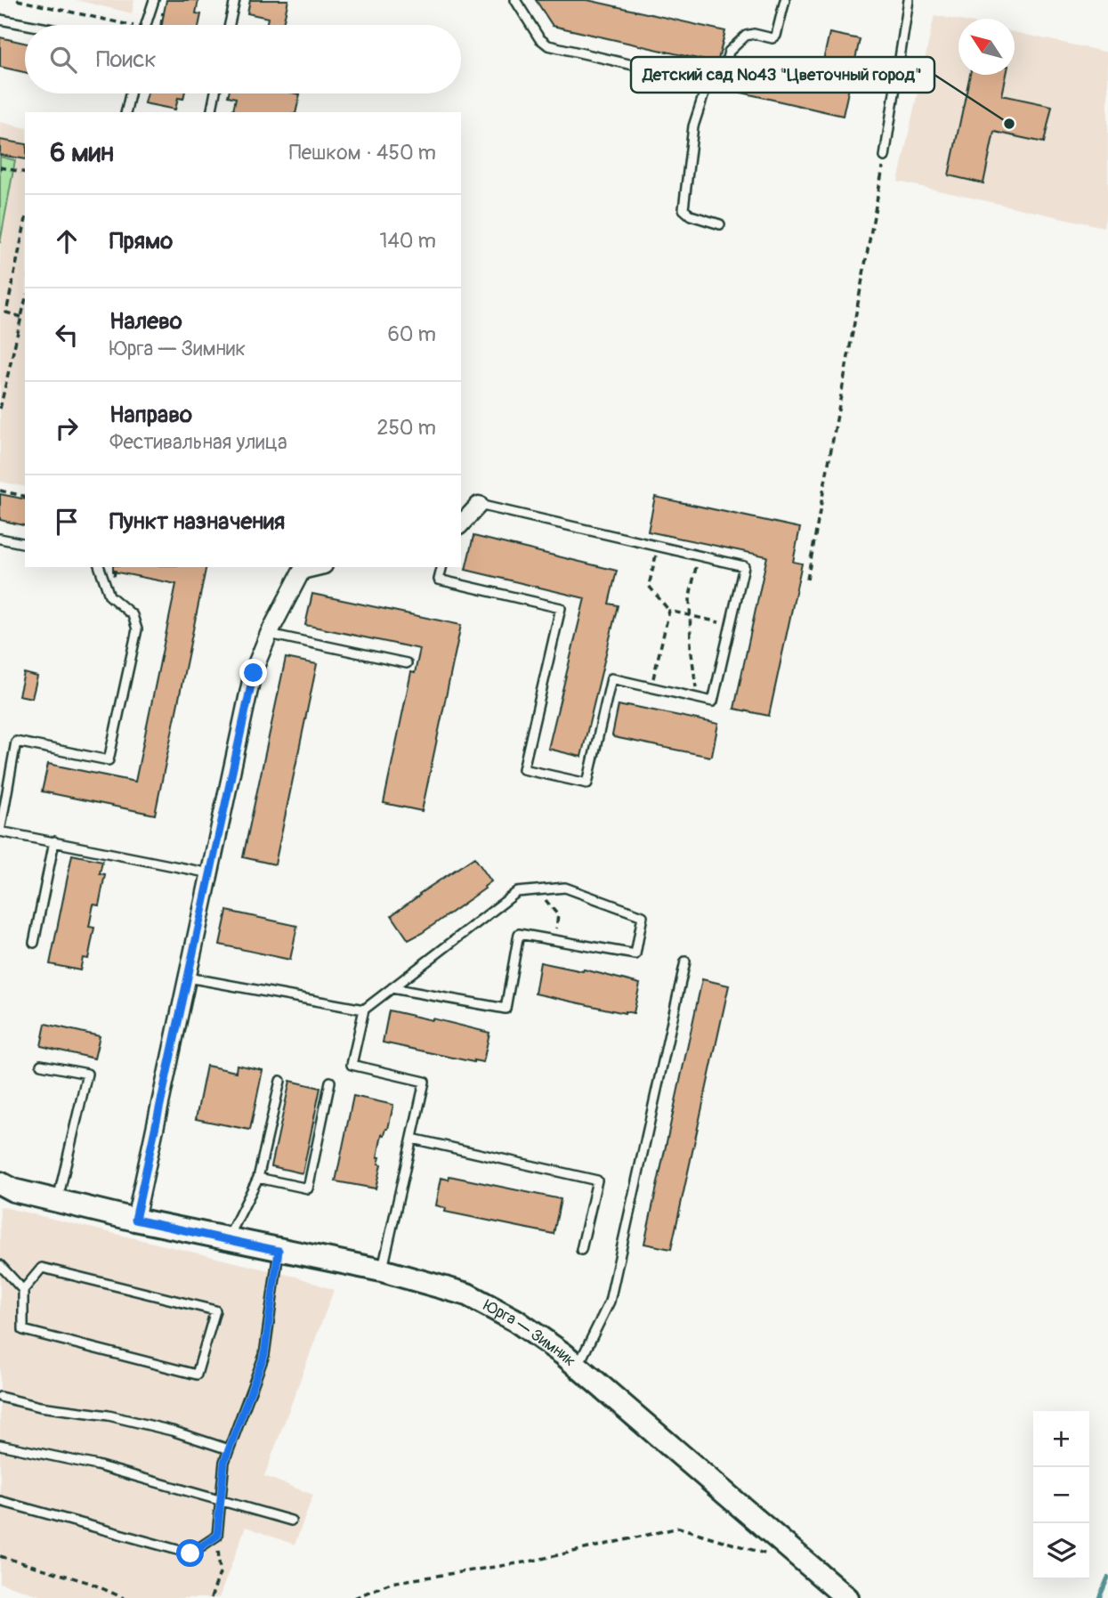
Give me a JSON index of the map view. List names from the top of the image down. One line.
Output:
{"streets":{"street":["Юрга — Зимник"]},"places":["Детский сад №43 \"Цветочный город\""],"north":"top left","page":{"search":"Поиск","heading":["6 мин","Пешком · 450 m"],"list":[["Прямо","140 m"],["Налево","Юрга — Зимник","60 m"],["Направо","Фестивальная улица","250 m"],"Пункт назначения"],"map_buttons":["+","−"]}}
